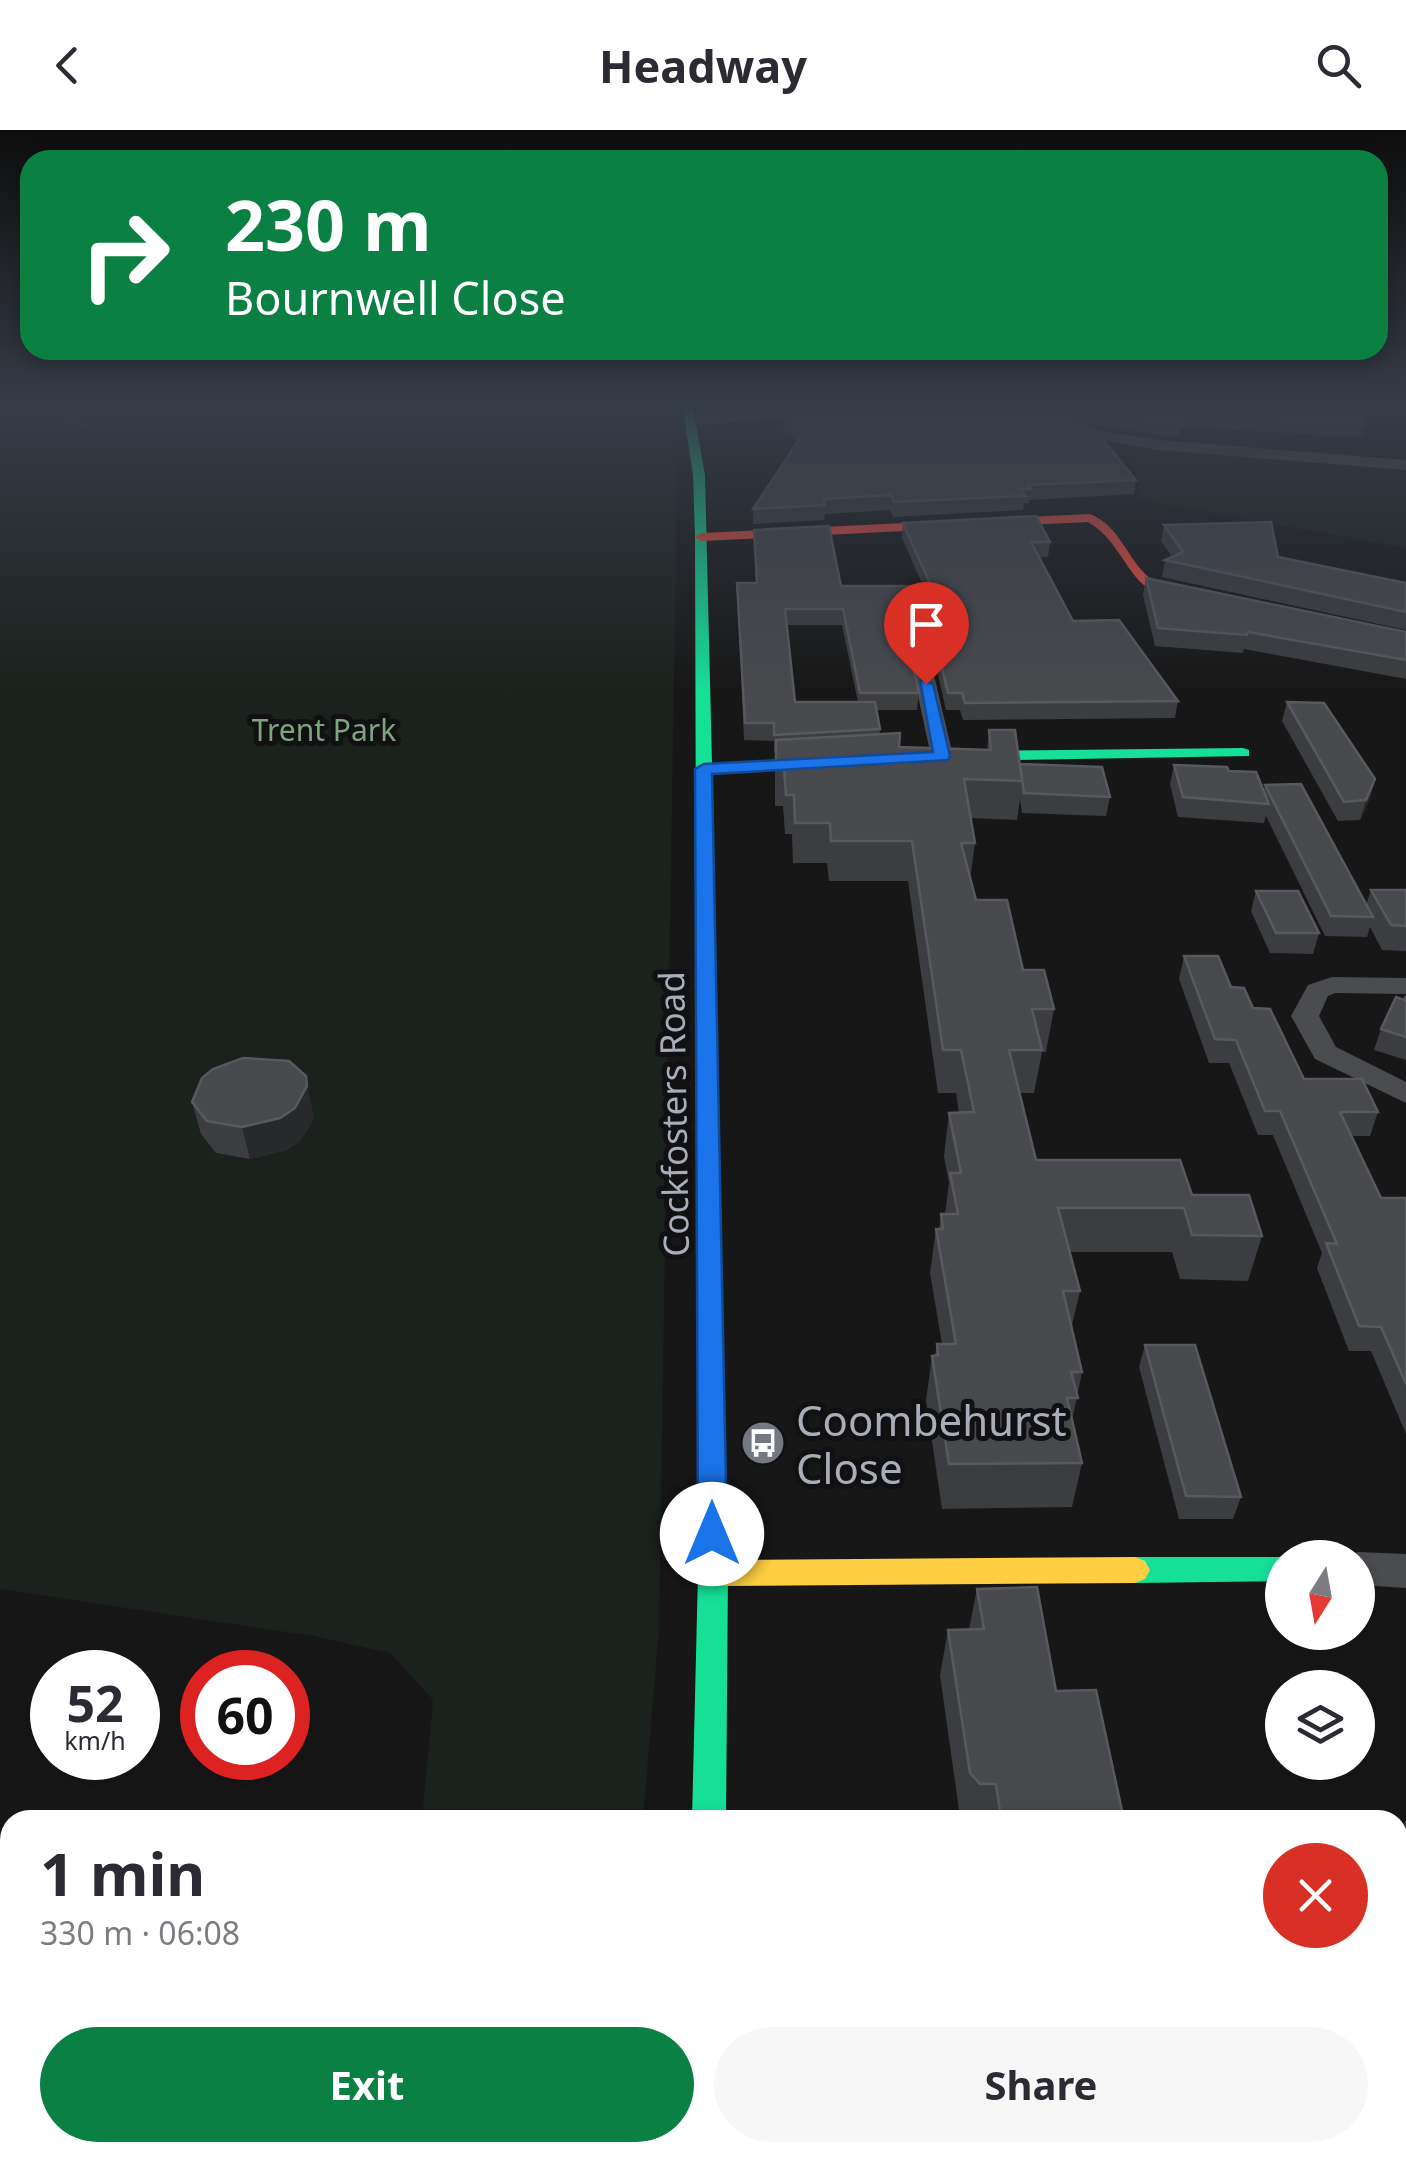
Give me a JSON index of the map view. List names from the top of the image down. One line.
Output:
{"streets":{"main road":["Cockfosters Road"]},"parks":["Trent Park"],"places":{"bus stop":["Coombehurst Close"]},"north":"bottom","page":{"header":"Headway","turn":["230 m","Bournwell Close"],"speed":"52 km/h","limit":"60","heading":["1 min","330 m · 06:08"],"buttons":["Exit","Share"]}}
